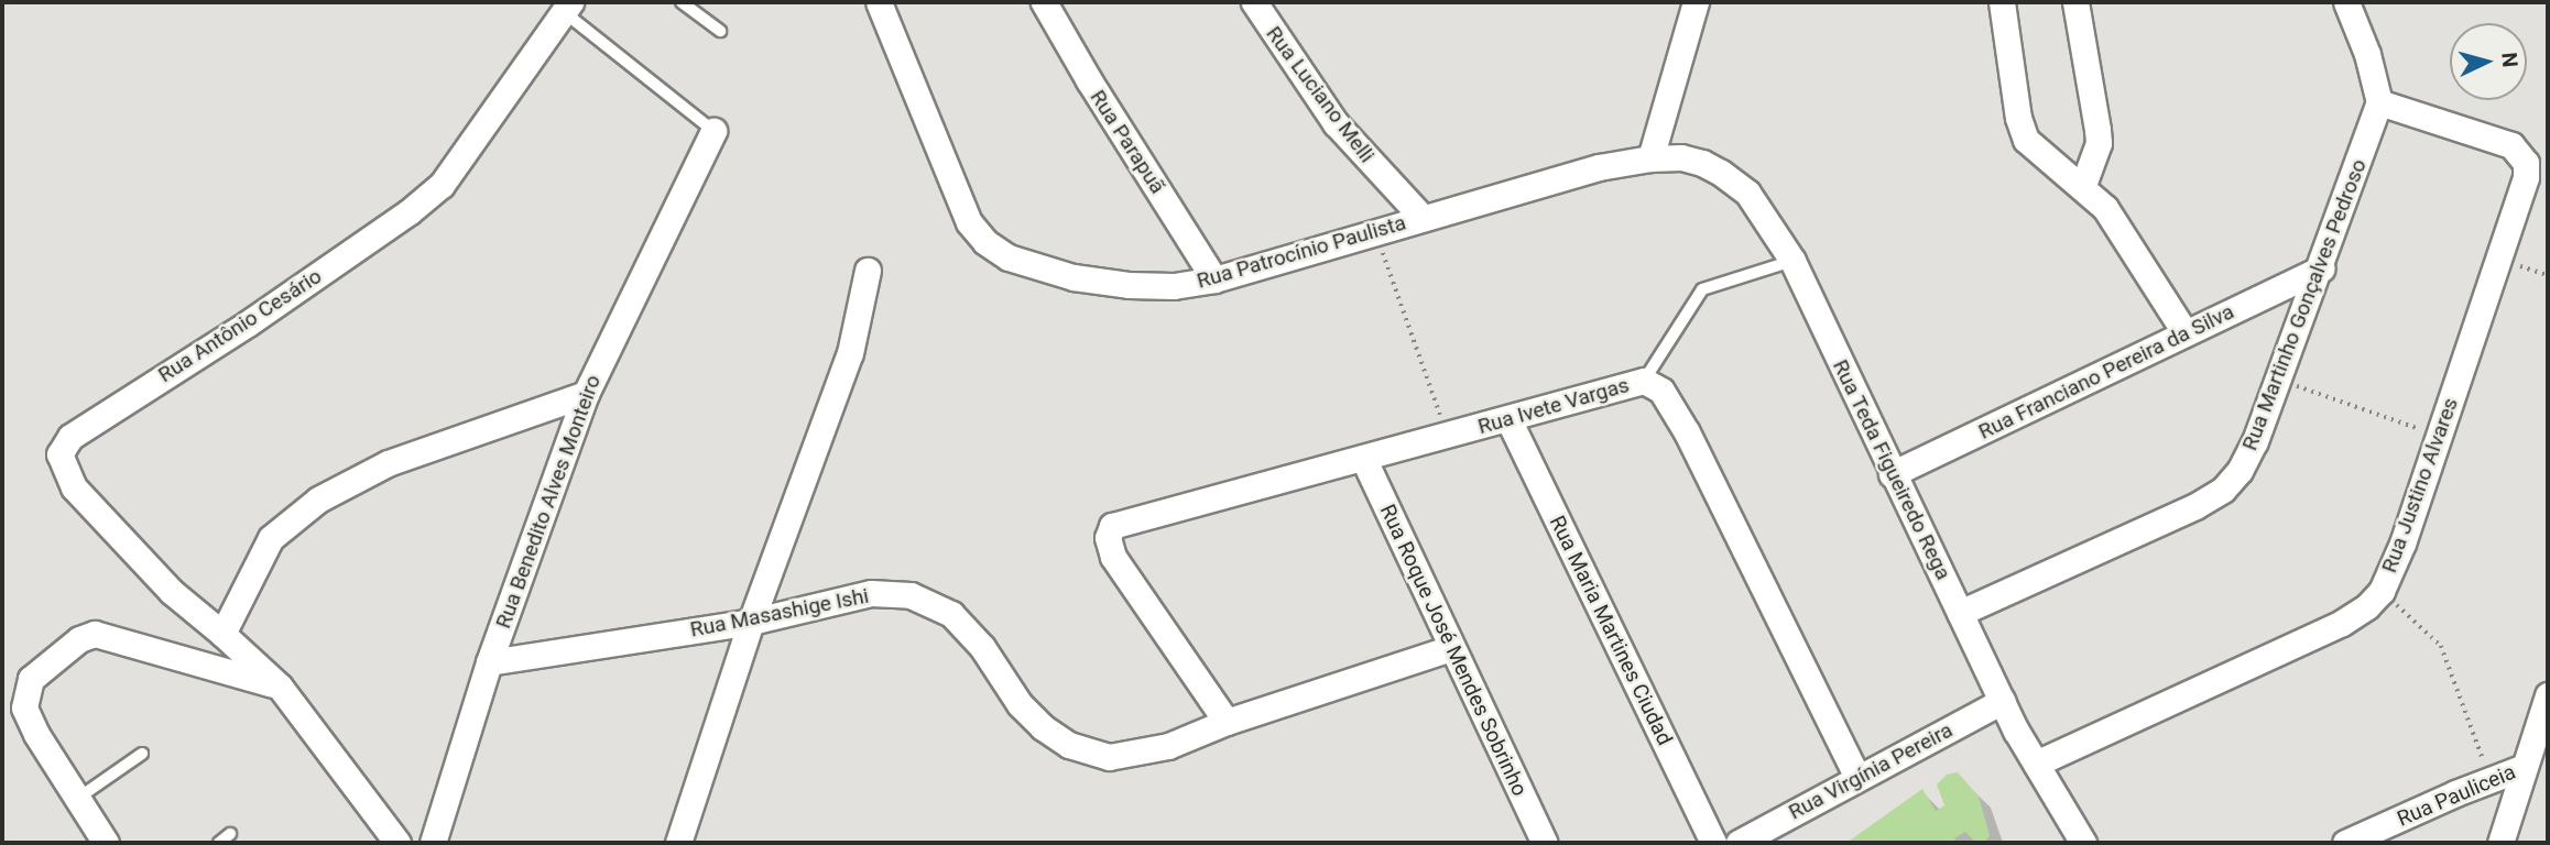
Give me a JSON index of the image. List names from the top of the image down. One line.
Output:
{"streets":{"street":["Rua Luciano Melli","Rua Parapuã","Rua Patrocínio Paulista","Rua Martinho Gonçalves Pedroso","Rua Antônio Cesário","Rua Franciano Pereira da Silva","Rua Ivete Vargas","Rua Teda Figueiredo Rega","Rua Justino Alvares","Rua Benedito Alves Monteiro","Rua Masashige Ishi","Rua Maria Martines Ciudad","Rua Roque José Mendes Sobrinho","Rua Virgínia Pereira","Rua Pauliceia"]},"crossings":[["Rua Luciano Melli","Rua Patrocínio Paulista"],["Rua Parapuã","Rua Patrocínio Paulista"],["Rua Patrocínio Paulista","Rua Teda Figueiredo Rega"],["Rua Martinho Gonçalves Pedroso","Rua Franciano Pereira da Silva"],["Rua Martinho Gonçalves Pedroso","Rua Teda Figueiredo Rega"],["Rua Martinho Gonçalves Pedroso","Rua Justino Alvares"],["Rua Franciano Pereira da Silva","Rua Teda Figueiredo Rega"],["Rua Ivete Vargas","Rua Masashige Ishi"],["Rua Ivete Vargas","Rua Maria Martines Ciudad"],["Rua Ivete Vargas","Rua Roque José Mendes Sobrinho"],["Rua Ivete Vargas","Rua Virgínia Pereira"],["Rua Teda Figueiredo Rega","Rua Justino Alvares"],["Rua Teda Figueiredo Rega","Rua Virgínia Pereira"],["Rua Benedito Alves Monteiro","Rua Masashige Ishi"],["Rua Masashige Ishi","Rua Roque José Mendes Sobrinho"]],"north":"right"}
